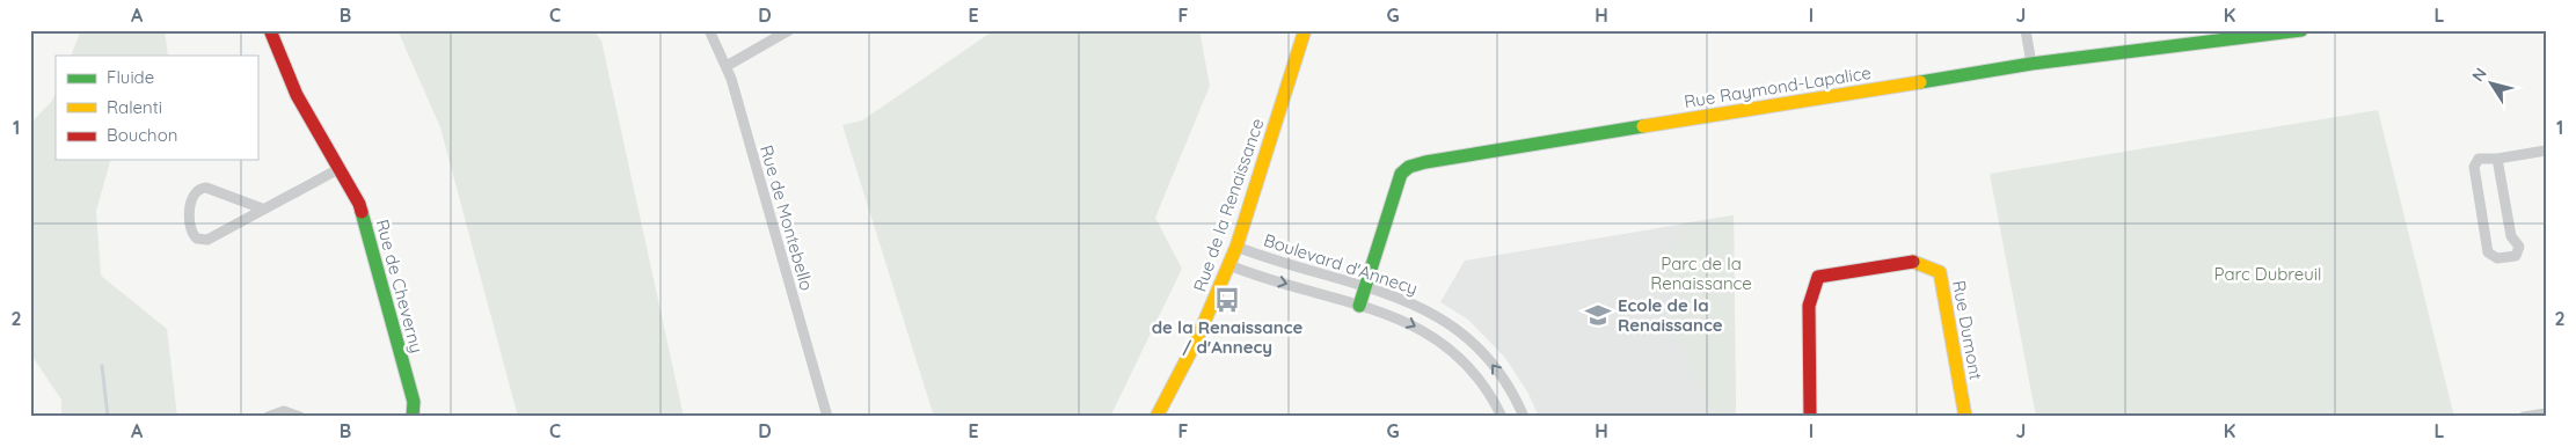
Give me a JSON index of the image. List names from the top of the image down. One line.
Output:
{"streets":{"street":["Rue Raymond-Lapalice","Rue de la Renaissance","Rue de Montebello","Boulevard d'Annecy","Rue de Cheverny","Rue Dumont"]},"crossings":[["Rue Raymond-Lapalice","Boulevard d'Annecy"],["Rue de la Renaissance","Boulevard d'Annecy"]],"parks":["Parc de la Renaissance","Parc Dubreuil"],"places":{"bus stop":["de la Renaissance / d'Annecy"],"school or university":["Ecole de la Renaissance"]},"legend":["Fluide","Ralenti","Bouchon"],"north":"top left","grid":{"columns":["A","B","C","D","E","F","G","H","I","J","K","L"],"rows":["1","2"]}}
